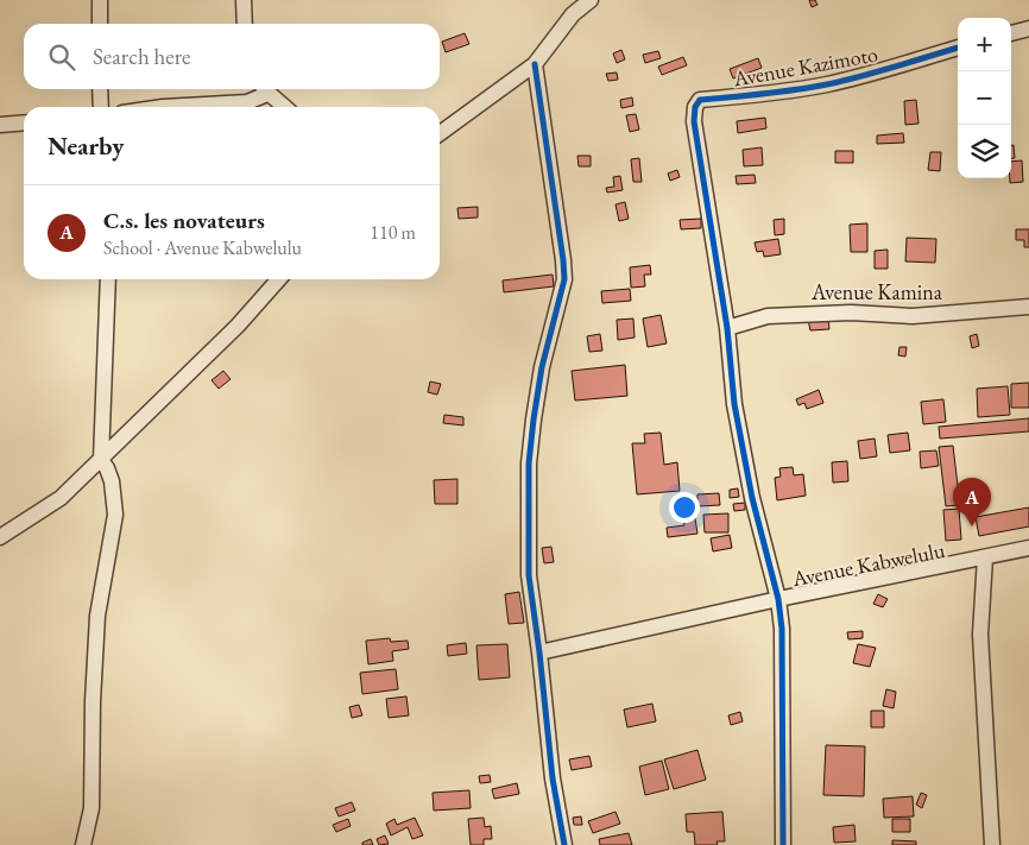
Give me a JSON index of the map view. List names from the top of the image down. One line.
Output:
{"streets":{"street":["Avenue Kazimoto","Avenue Kamina","Avenue Kabwelulu"]},"crossings":[["Avenue Kazimoto","Avenue Kamina"]],"page":{"map_buttons":["+","−"],"search":"Search here","heading":"Nearby","list":[{"mark":"A","name":"C.s. les novateurs","note":"School · Avenue Kabwelulu","value":"110 m"}],"pins":"A"}}
